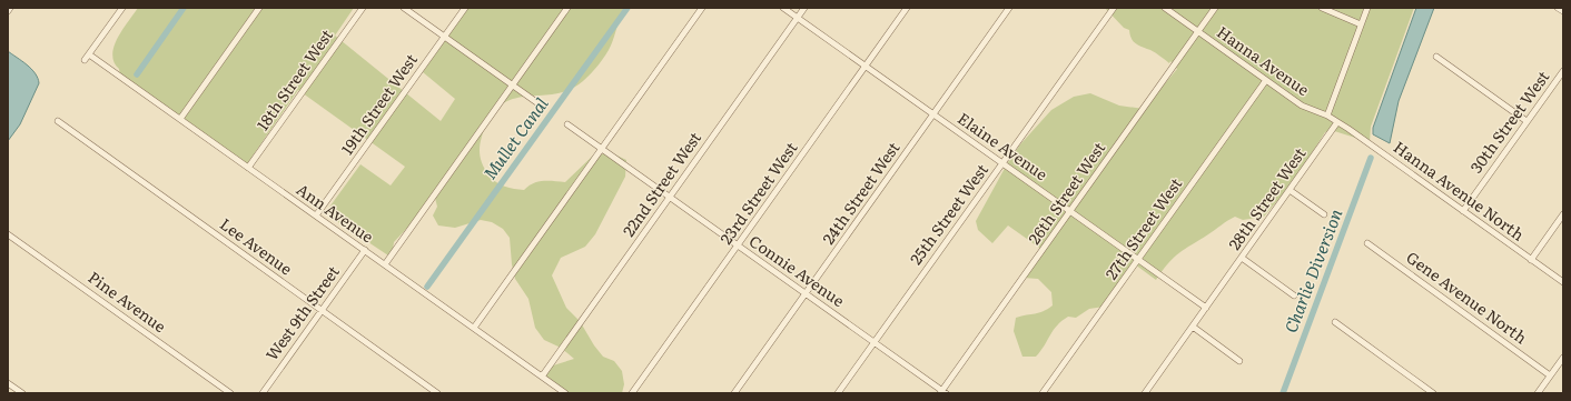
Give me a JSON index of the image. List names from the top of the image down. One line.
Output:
{"streets":{"street":["Hanna Avenue","18th Street West","19th Street West","30th Street West","Elaine Avenue","22nd Street West","Hanna Avenue North","23rd Street West","24th Street West","26th Street West","28th Street West","Ann Avenue","25th Street West","27th Street West","Lee Avenue","Connie Avenue","Gene Avenue North","Pine Avenue","West 9th Street"]},"crossings":[["Hanna Avenue","26th Street West"],["Hanna Avenue","27th Street West"],["18th Street West","Ann Avenue"],["19th Street West","Ann Avenue"],["30th Street West","Hanna Avenue North"],["Elaine Avenue","22nd Street West"],["Elaine Avenue","23rd Street West"],["Elaine Avenue","24th Street West"],["Elaine Avenue","26th Street West"],["Elaine Avenue","28th Street West"],["Elaine Avenue","25th Street West"],["Elaine Avenue","27th Street West"],["22nd Street West","Ann Avenue"],["22nd Street West","Connie Avenue"],["Hanna Avenue North","28th Street West"],["23rd Street West","Connie Avenue"],["24th Street West","Connie Avenue"],["26th Street West","Connie Avenue"],["Ann Avenue","West 9th Street"],["25th Street West","Connie Avenue"],["Lee Avenue","West 9th Street"]],"water":["Mullet Canal","Charlie Diversion"]}
